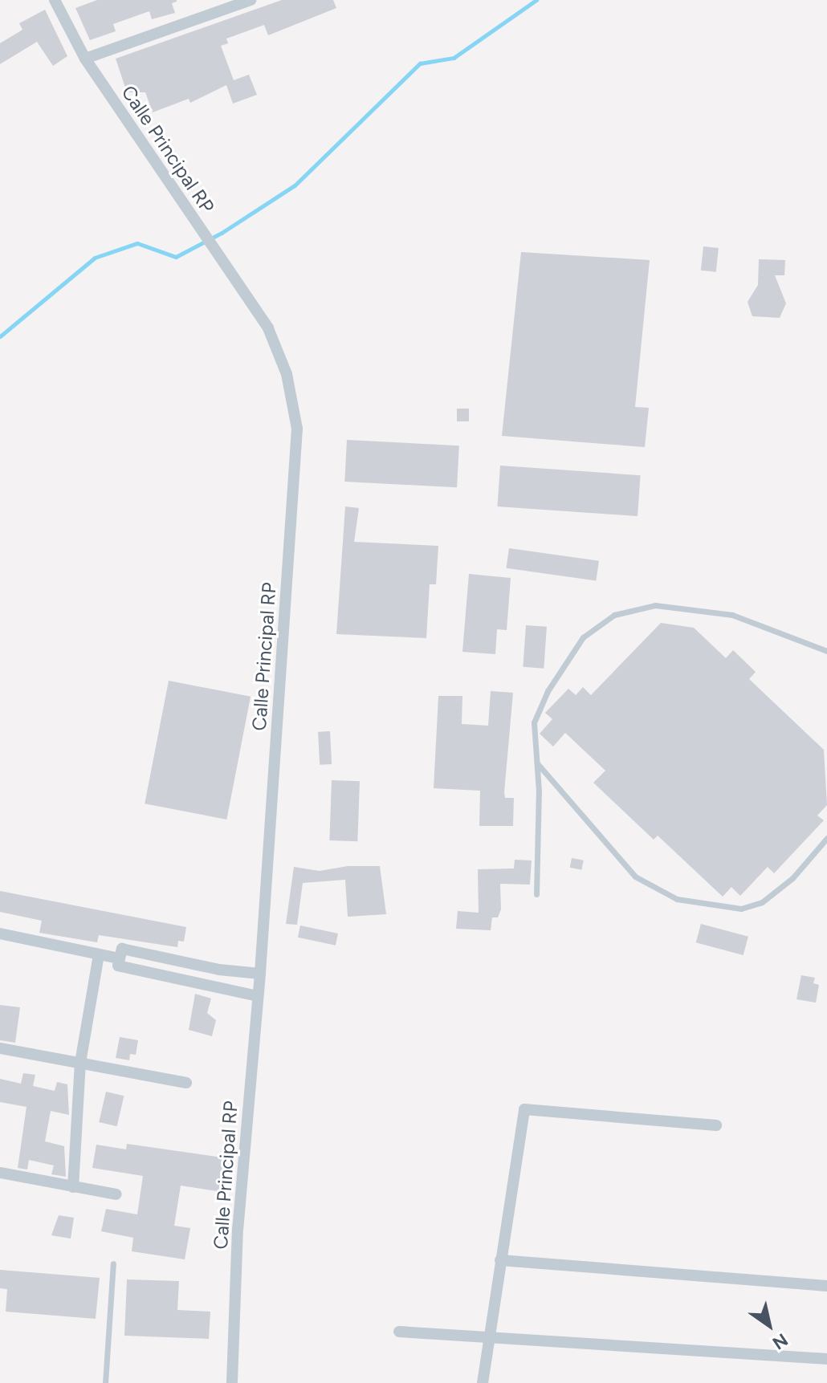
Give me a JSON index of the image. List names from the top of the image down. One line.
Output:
{"streets":{"street":["Calle Principal RP"]},"north":"bottom right"}
